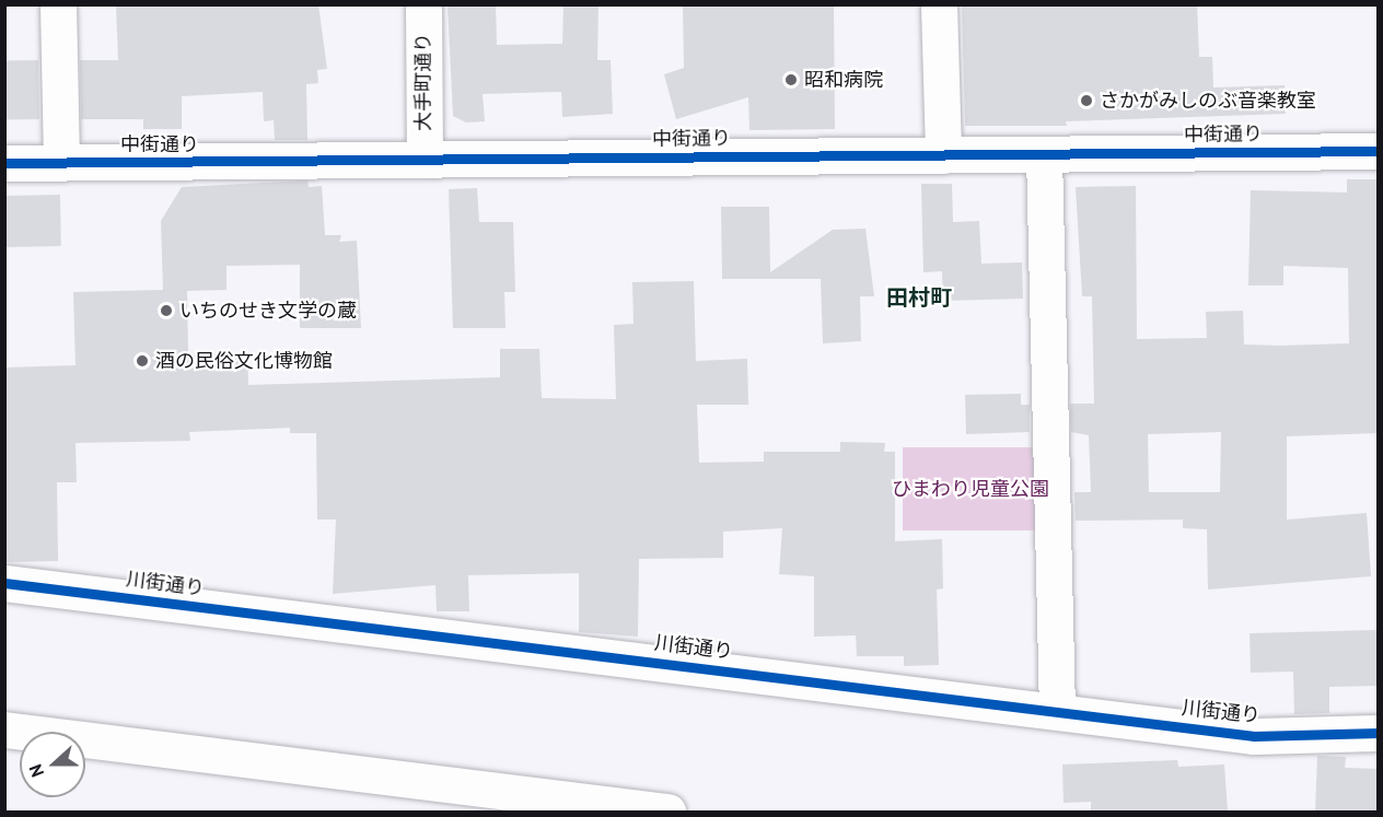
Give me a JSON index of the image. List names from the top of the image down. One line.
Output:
{"streets":{"street":["大手町通り","中街通り","川街通り"]},"crossings":[["大手町通り","中街通り"]],"districts":["田村町"],"parks":["ひまわり児童公園"],"places":["昭和病院","さかがみしのぶ音楽教室","いちのせき文学の蔵","酒の民俗文化博物館"],"north":"left"}
